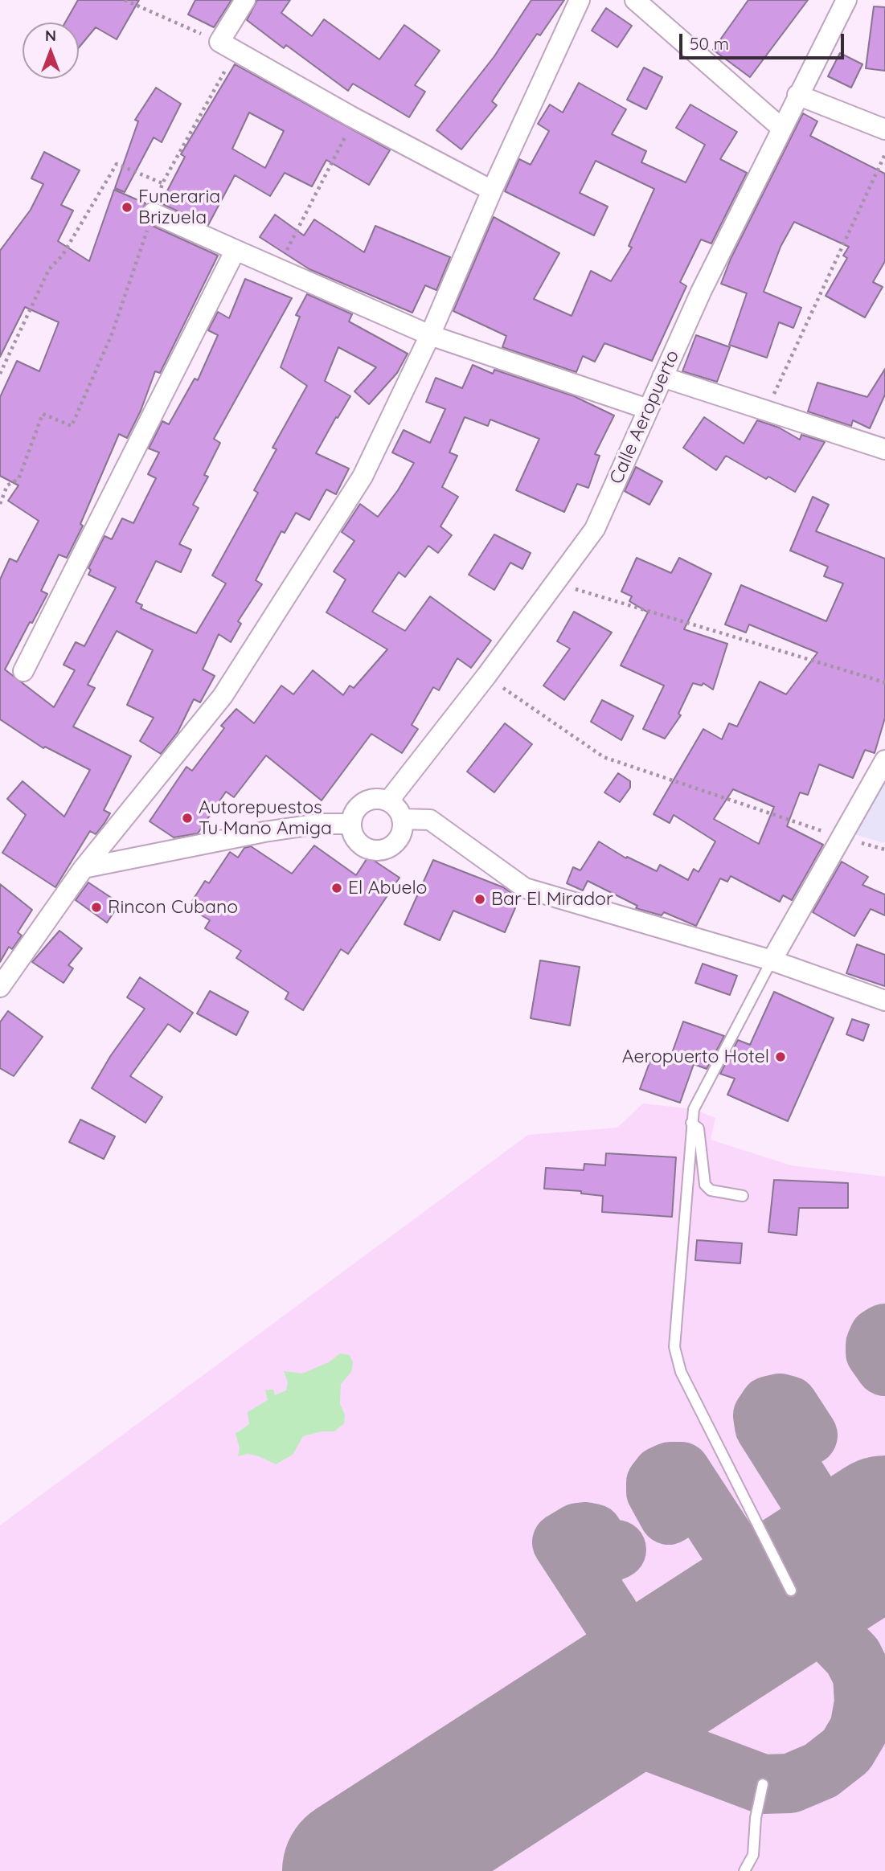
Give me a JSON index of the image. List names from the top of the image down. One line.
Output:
{"streets":{"street":["Calle Aeropuerto"]},"places":["Funeraria Brizuela","Autorepuestos Tu Mano Amiga","El Abuelo","Bar El Mirador","Rincon Cubano","Aeropuerto Hotel"],"scale_bar":"50 m","north":"top"}
